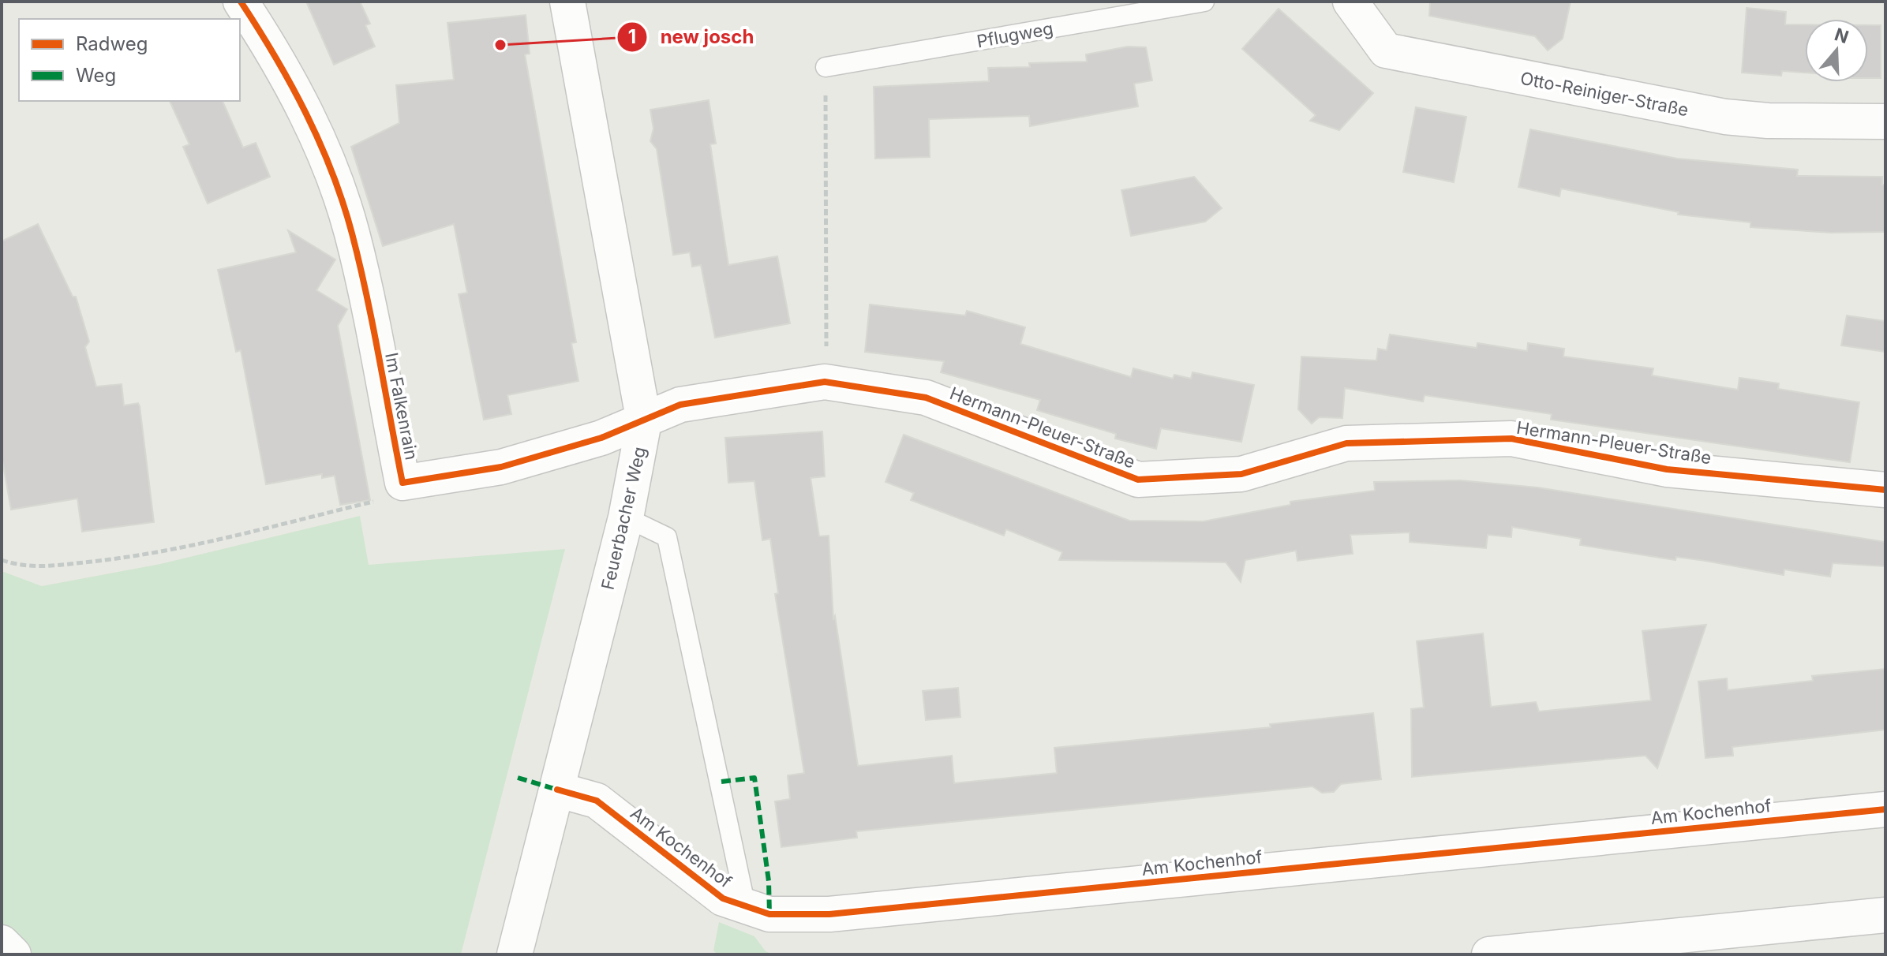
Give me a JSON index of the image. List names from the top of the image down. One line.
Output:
{"streets":{"street":["Otto-Reiniger-Straße","Im Falkenrain","Hermann-Pleuer-Straße","Feuerbacher Weg","Am Kochenhof"],"lane":["Pflugweg"]},"crossings":[["Im Falkenrain","Hermann-Pleuer-Straße"],["Im Falkenrain","Feuerbacher Weg"],["Hermann-Pleuer-Straße","Feuerbacher Weg"],["Feuerbacher Weg","Am Kochenhof"]],"places":["new josch"],"legend":["Radweg","Weg"],"north":"top"}
